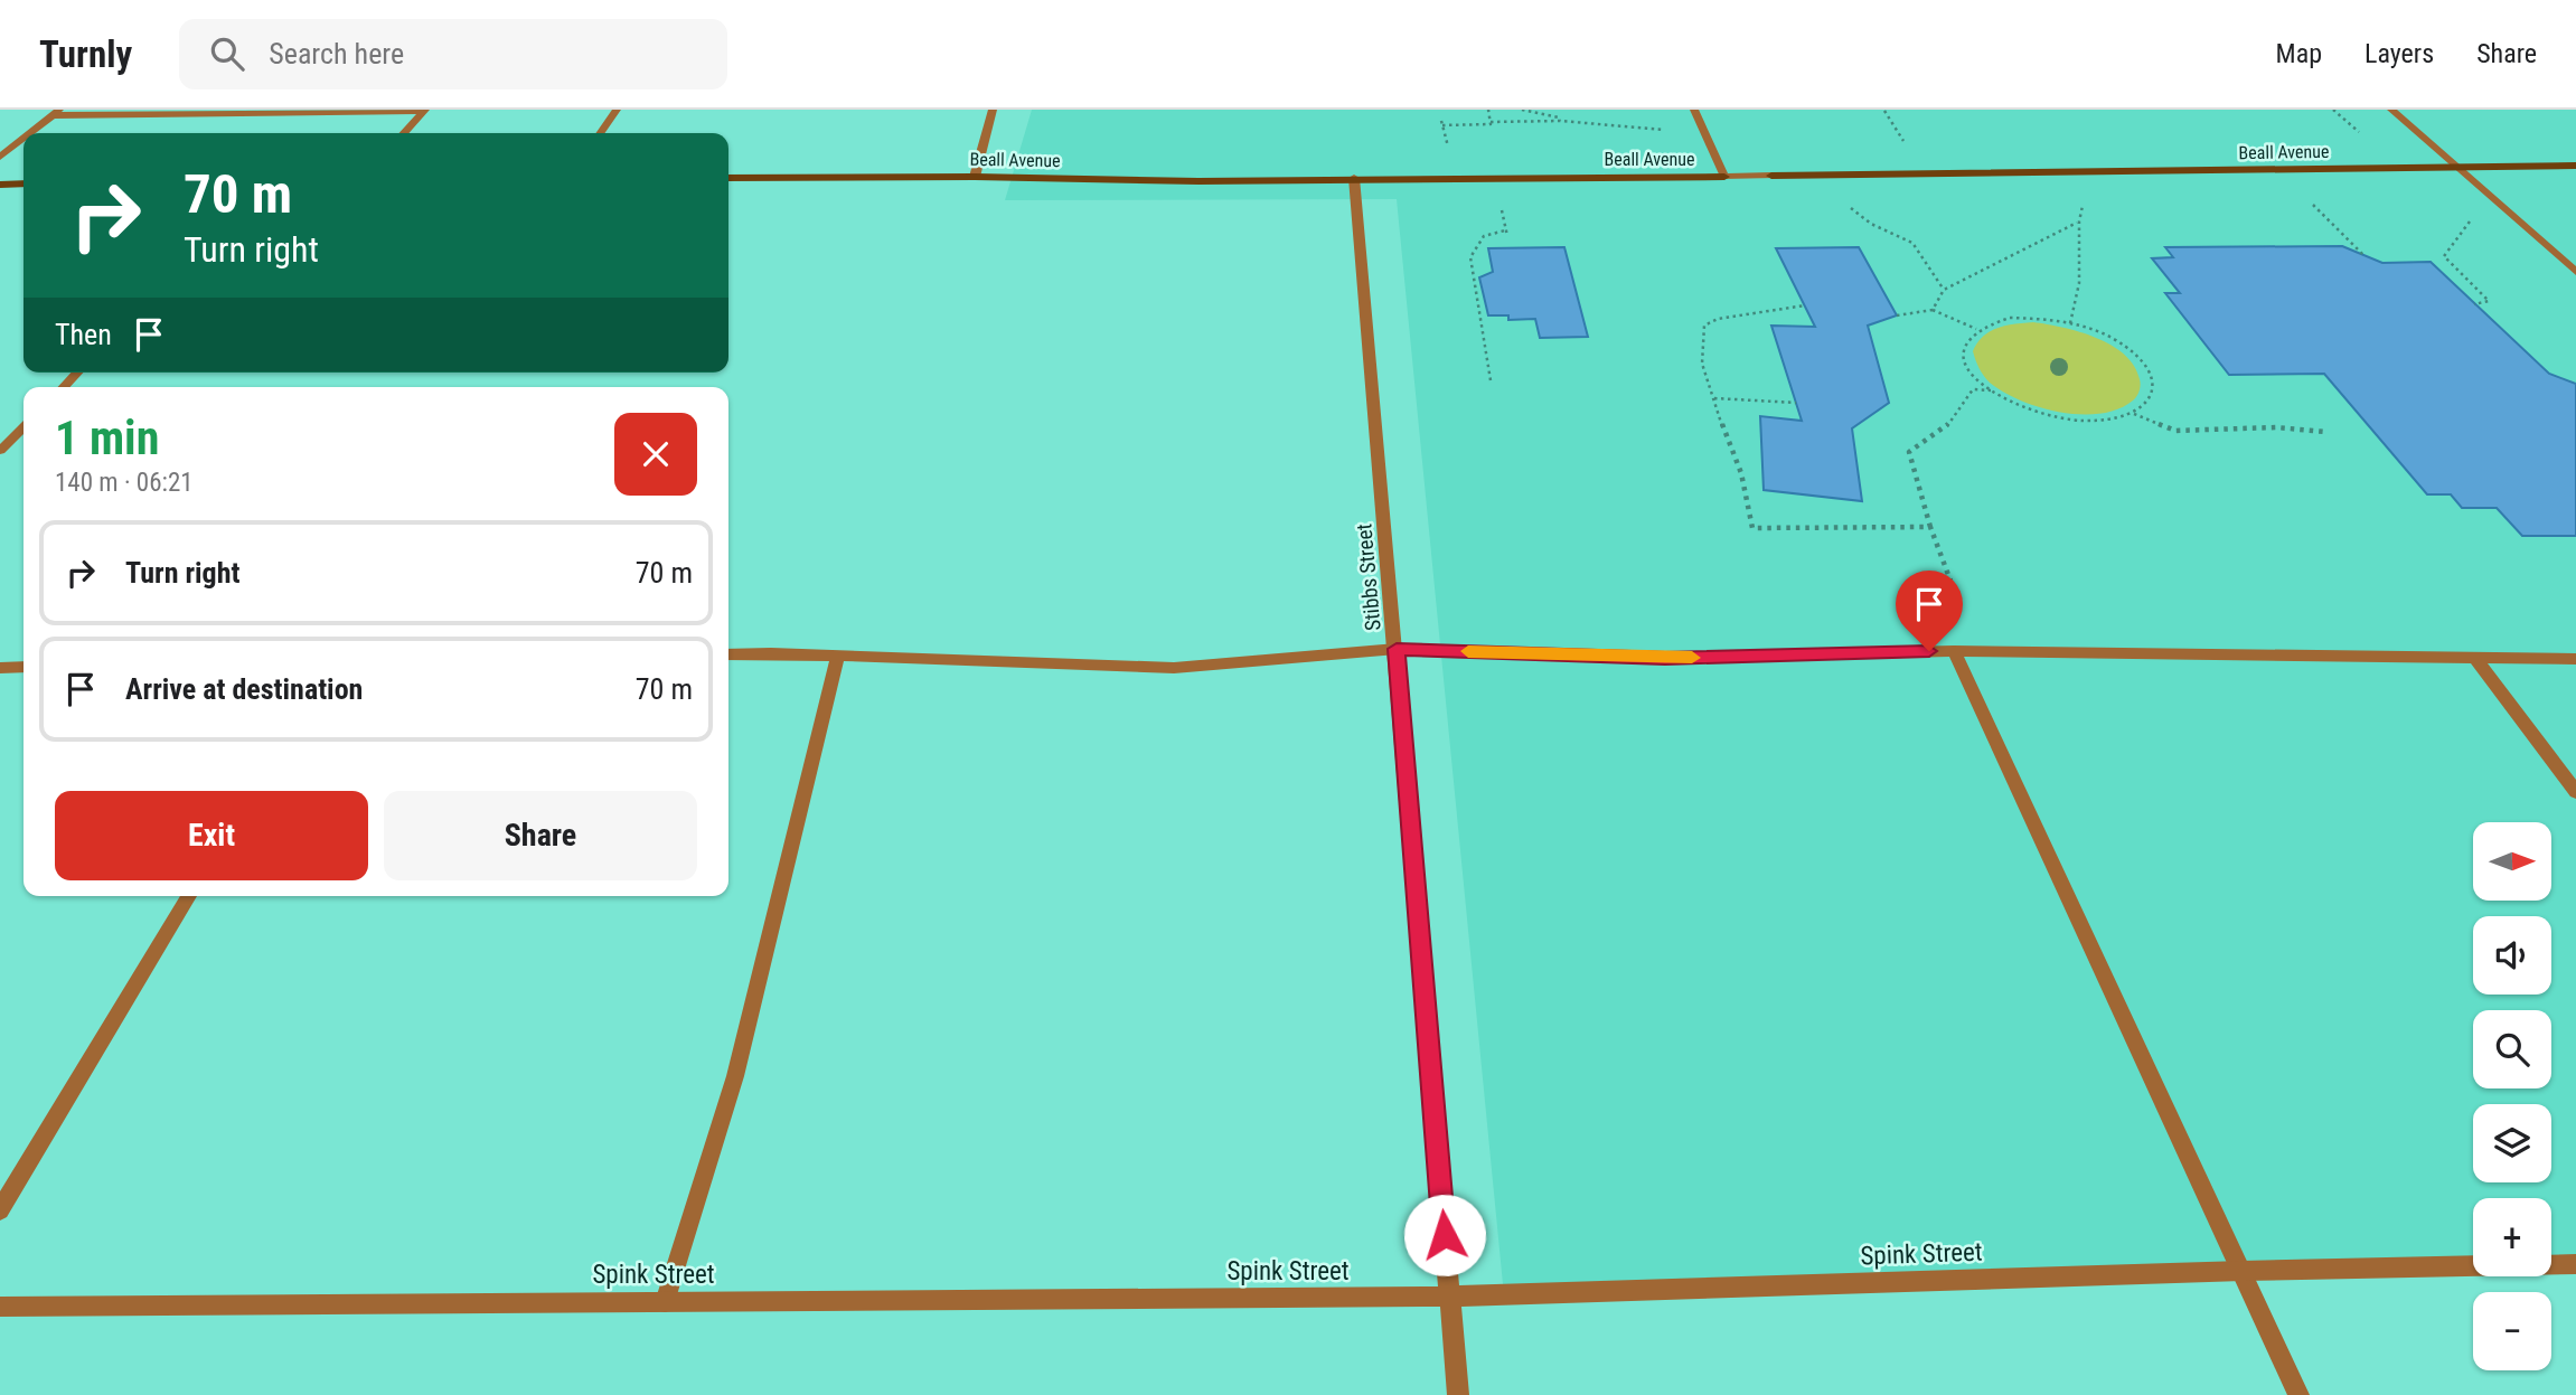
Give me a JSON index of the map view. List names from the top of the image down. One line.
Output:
{"streets":{"street":["Beall Avenue","Stibbs Street","Spink Street"]},"crossings":[["Beall Avenue","Stibbs Street"],["Stibbs Street","Spink Street"]],"north":"right","page":{"header":"Turnly","search":"Search here","nav":["Map","Layers","Share"],"turn":["70 m","Turn right"],"then":"Then","heading":["1 min","140 m · 06:21"],"list":[{"name":"Turn right","value":"70 m"},{"name":"Arrive at destination","value":"70 m"}],"buttons":["Exit","Share"],"map_buttons":["+","−"]}}
